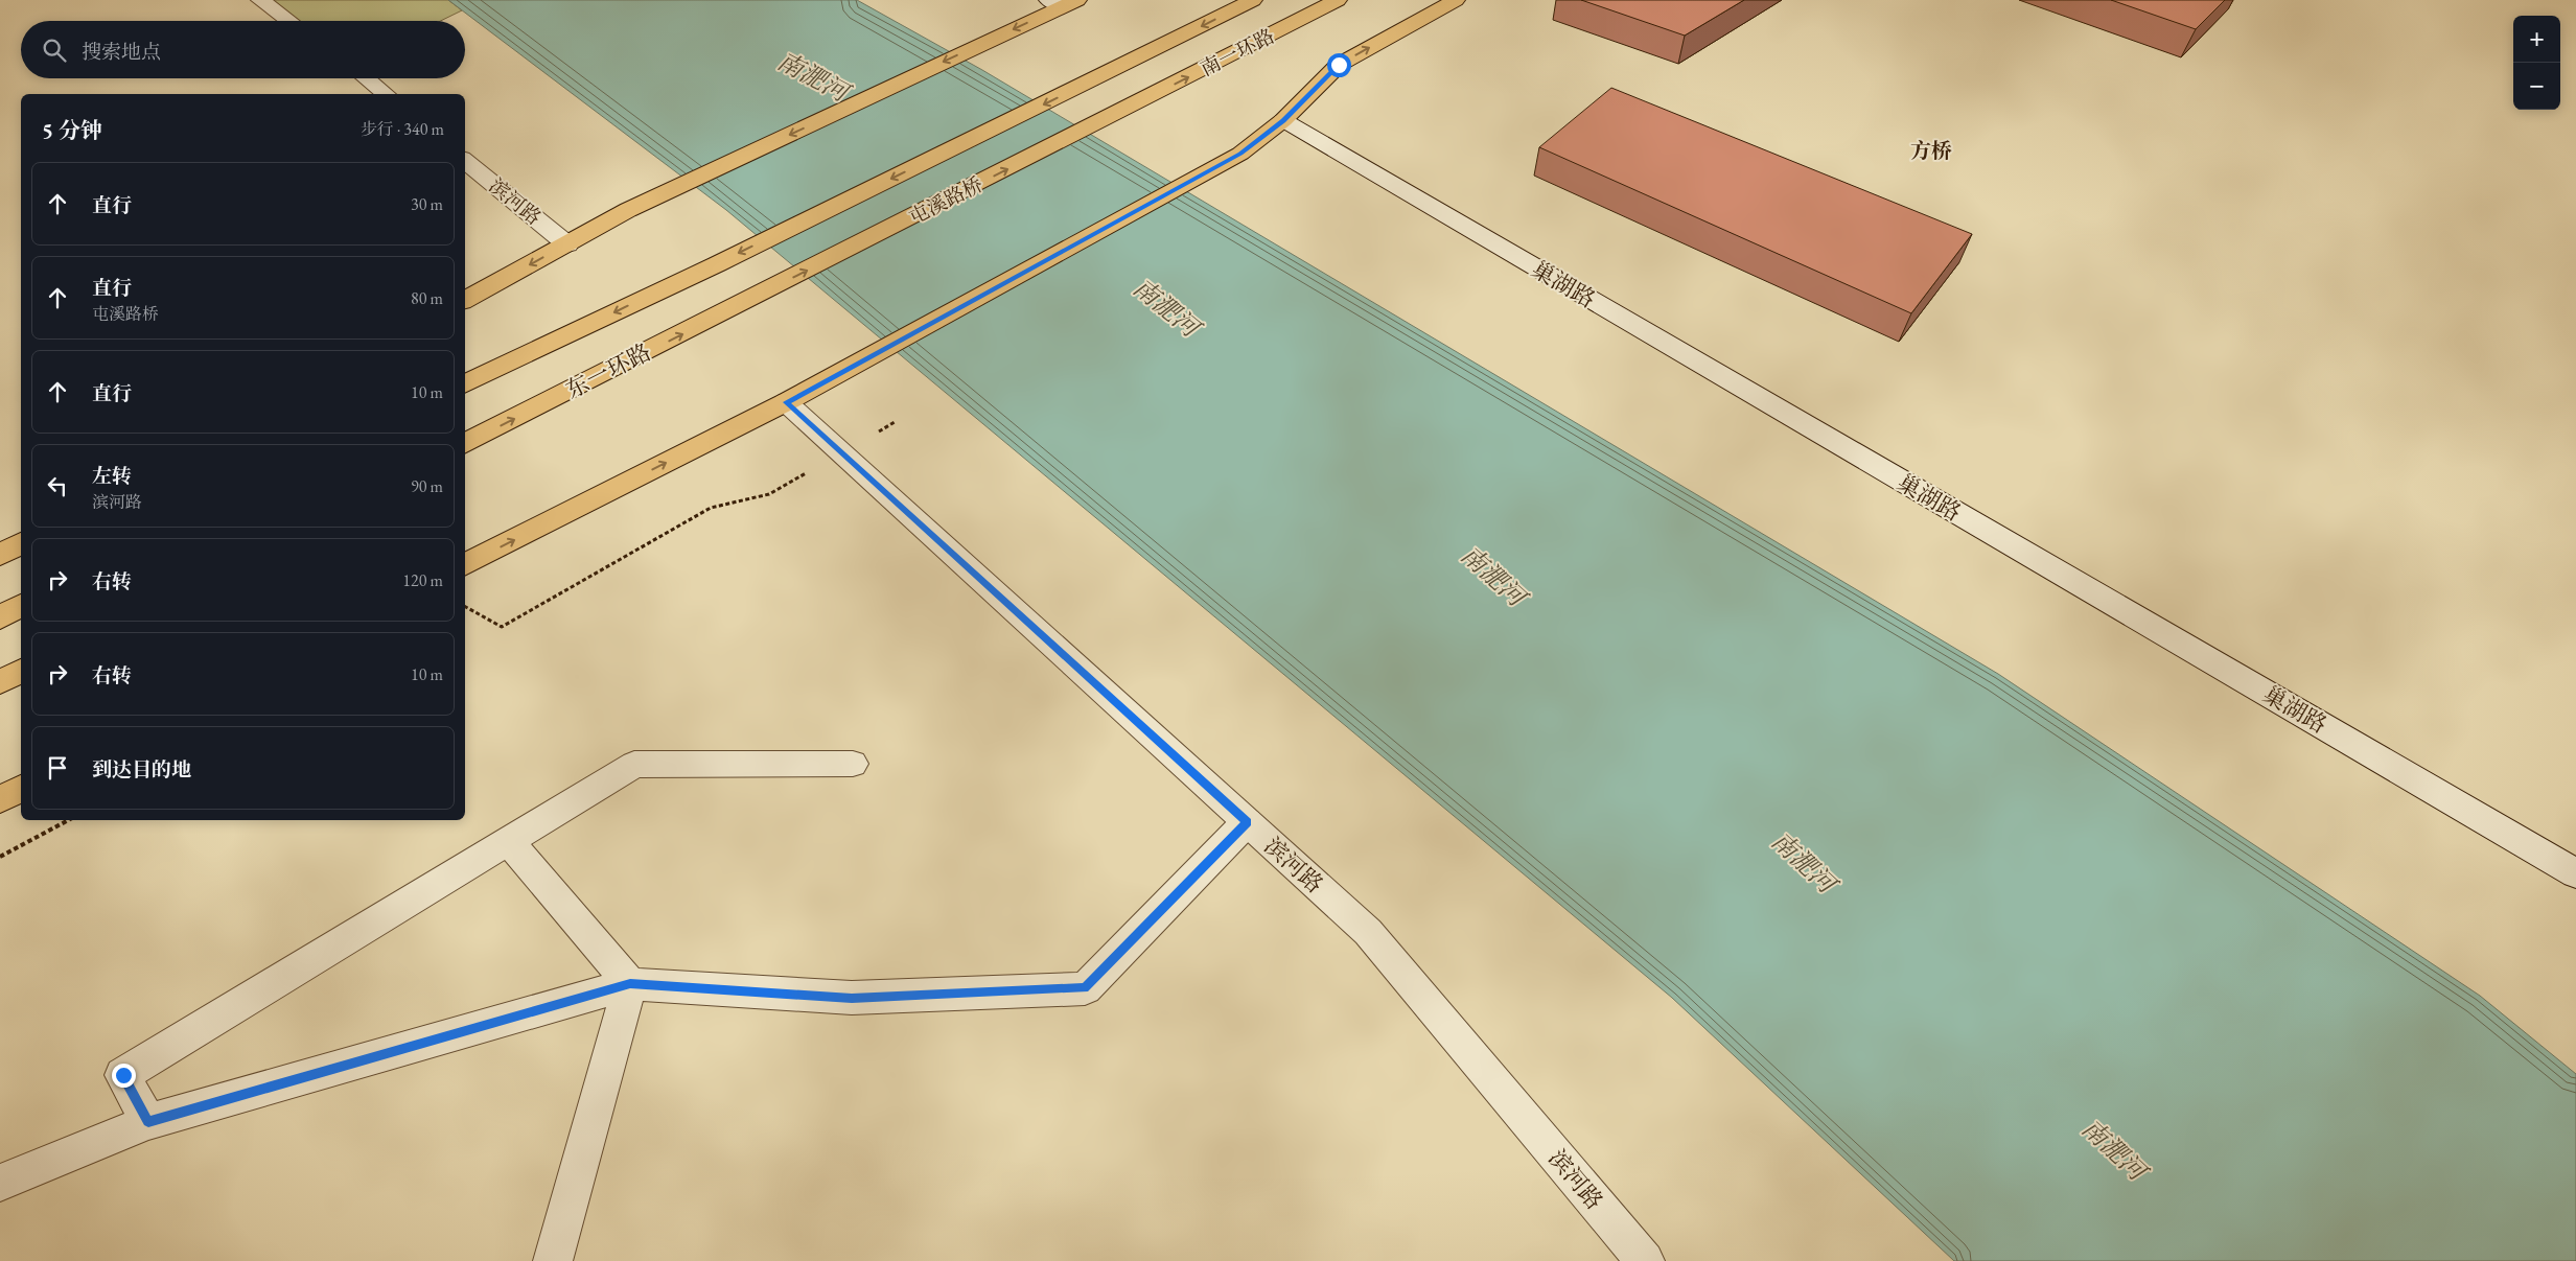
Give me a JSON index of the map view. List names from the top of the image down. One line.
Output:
{"streets":{"main road":["南一环路","屯溪路桥","东一环路"],"street":["滨河路","巢湖路"]},"crossings":[["南一环路","屯溪路桥"],["屯溪路桥","东一环路"]],"districts":["方桥"],"water":["南淝河"],"page":{"map_buttons":["+","−"],"search":"搜索地点","heading":["5 分钟","步行 · 340 m"],"list":[["直行","30 m"],["直行","屯溪路桥","80 m"],["直行","10 m"],["左转","滨河路","90 m"],["右转","120 m"],["右转","10 m"],"到达目的地"]}}
